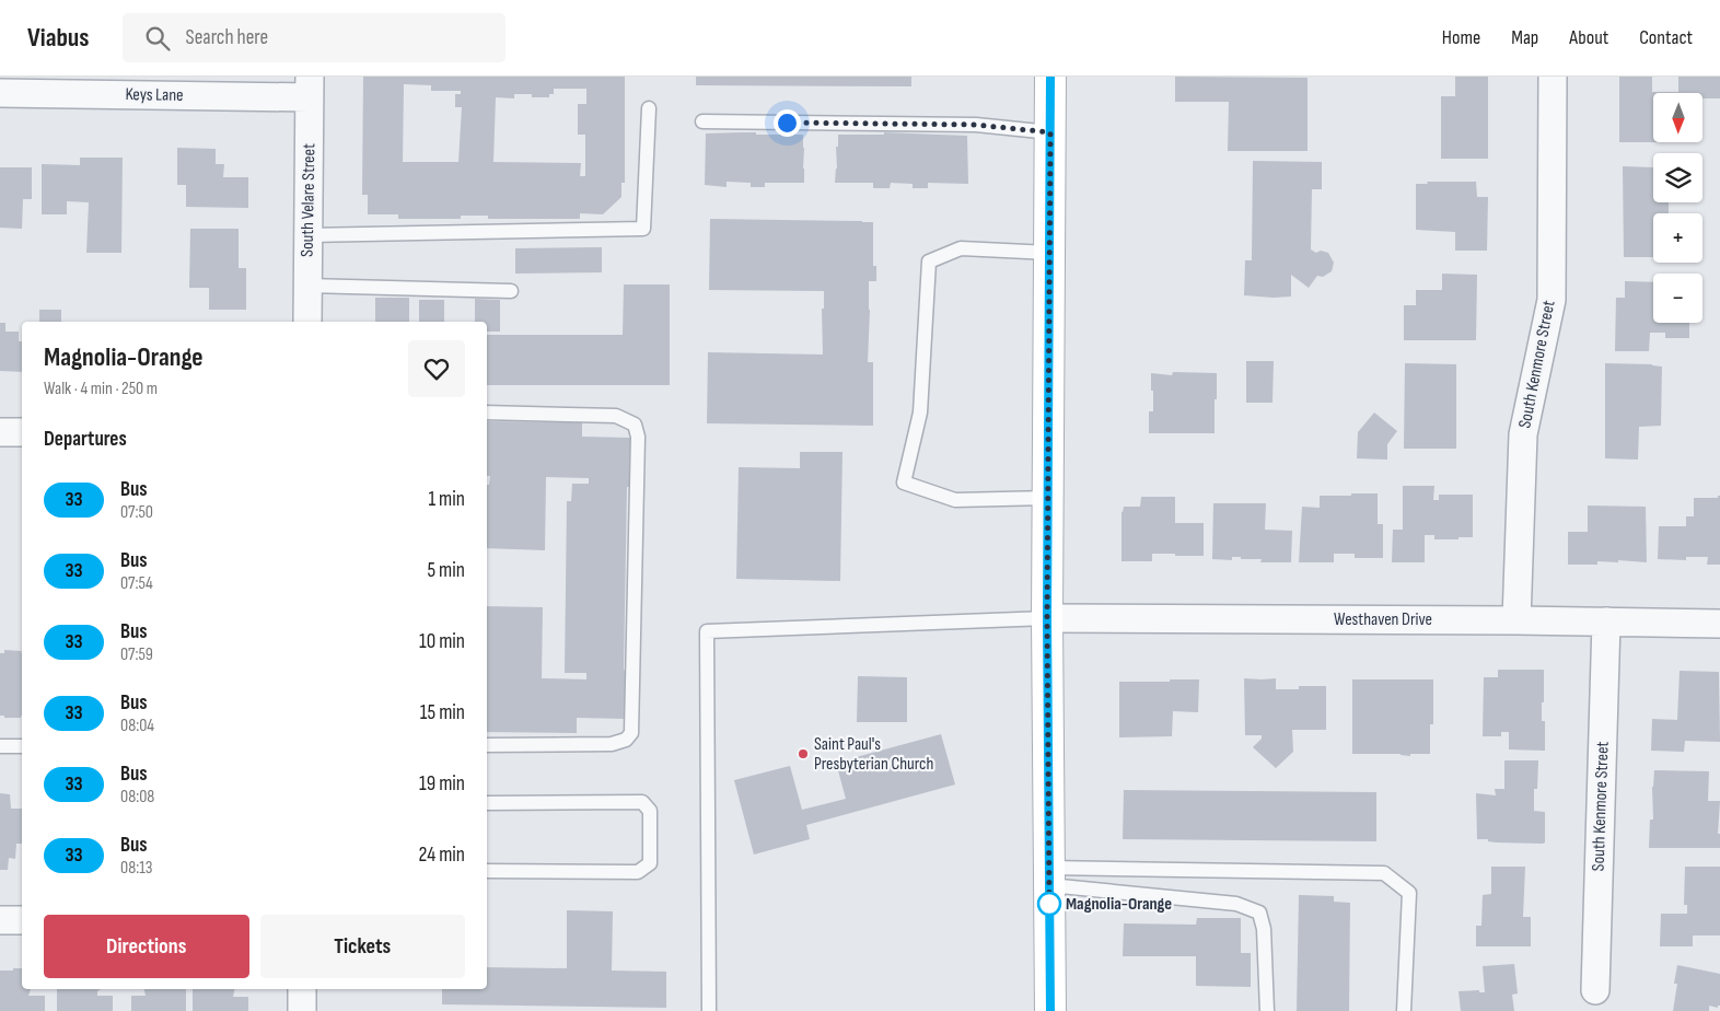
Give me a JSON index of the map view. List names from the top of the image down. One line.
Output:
{"streets":{"street":["Keys Lane","South Velare Street","South Kenmore Street","Westhaven Drive"]},"crossings":[["Keys Lane","South Velare Street"],["South Kenmore Street","Westhaven Drive"]],"places":["Saint Paul's Presbyterian Church","Magnolia-Orange"],"lines":["bus line 33"],"north":"bottom","page":{"header":"Viabus","search":"Search here","nav":["Home","Map","About","Contact"],"map_buttons":["+","−"],"heading":[["Magnolia-Orange","Walk · 4 min · 250 m"],"Departures"],"list":[{"mark":"33","name":"Bus","note":"07:50","value":"1 min"},{"mark":"33","name":"Bus","note":"07:54","value":"5 min"},{"mark":"33","name":"Bus","note":"07:59","value":"10 min"},{"mark":"33","name":"Bus","note":"08:04","value":"15 min"},{"mark":"33","name":"Bus","note":"08:08","value":"19 min"},{"mark":"33","name":"Bus","note":"08:13","value":"24 min"}],"buttons":["Directions","Tickets"]}}
